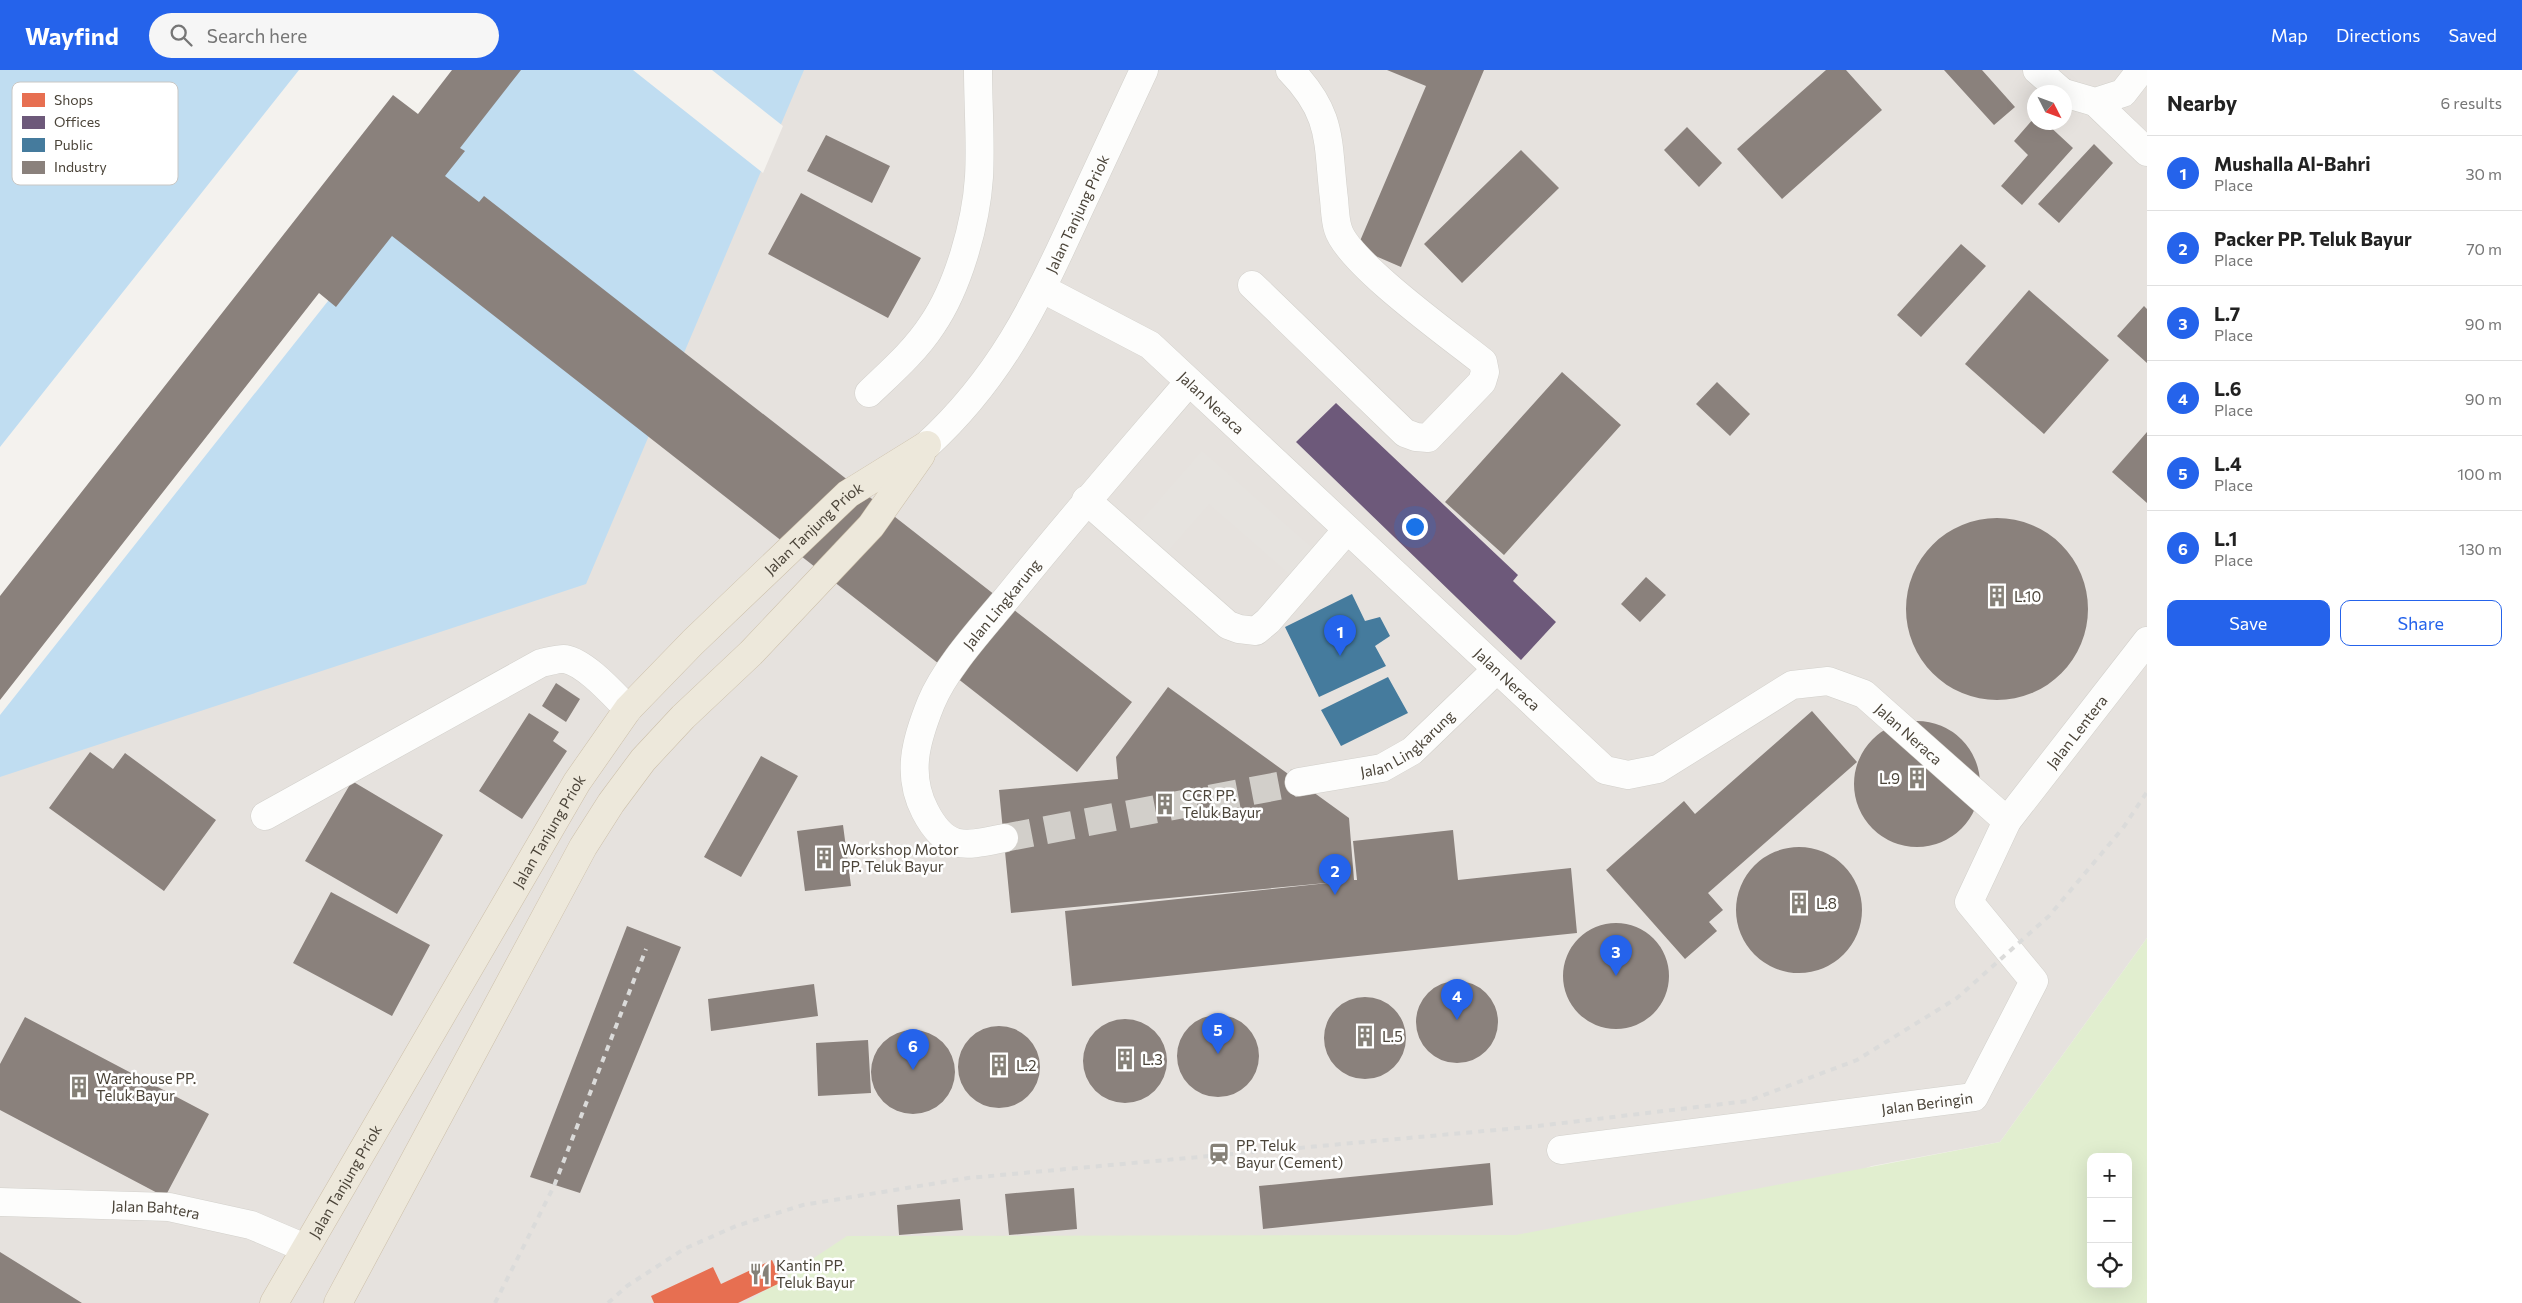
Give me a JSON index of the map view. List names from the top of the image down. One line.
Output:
{"streets":{"highway":["Jalan Tanjung Priok"],"street":["Jalan Neraca","Jalan Lingkarung","Jalan Lentera","Jalan Beringin","Jalan Bahtera"]},"crossings":[["Jalan Tanjung Priok","Jalan Neraca"],["Jalan Tanjung Priok","Jalan Bahtera"],["Jalan Neraca","Jalan Lingkarung"],["Jalan Neraca","Jalan Lentera"],["Jalan Neraca","Jalan Beringin"],["Jalan Lentera","Jalan Beringin"]],"places":{"building":["L.10","L.9","CCR PP. Teluk Bayur","Workshop Motor PP. Teluk Bayur","L.8","L.5","L.3","L.2","Warehouse PP. Teluk Bayur"],"station":["PP. Teluk Bayur (Cement)"],"restaurant":["Kantin PP. Teluk Bayur"]},"legend":["Shops","Offices","Public","Industry"],"north":"bottom right","page":{"header":"Wayfind","search":"Search here","nav":["Map","Directions","Saved"],"heading":["Nearby","6 results"],"list":[{"mark":"1","name":"Mushalla Al-Bahri","note":"Place","value":"30 m"},{"mark":"2","name":"Packer PP. Teluk Bayur","note":"Place","value":"70 m"},{"mark":"3","name":"L.7","note":"Place","value":"90 m"},{"mark":"4","name":"L.6","note":"Place","value":"90 m"},{"mark":"5","name":"L.4","note":"Place","value":"100 m"},{"mark":"6","name":"L.1","note":"Place","value":"130 m"}],"buttons":["Save","Share"],"pins":["1","2","3","4","5","6"],"map_buttons":["+","−"]}}
